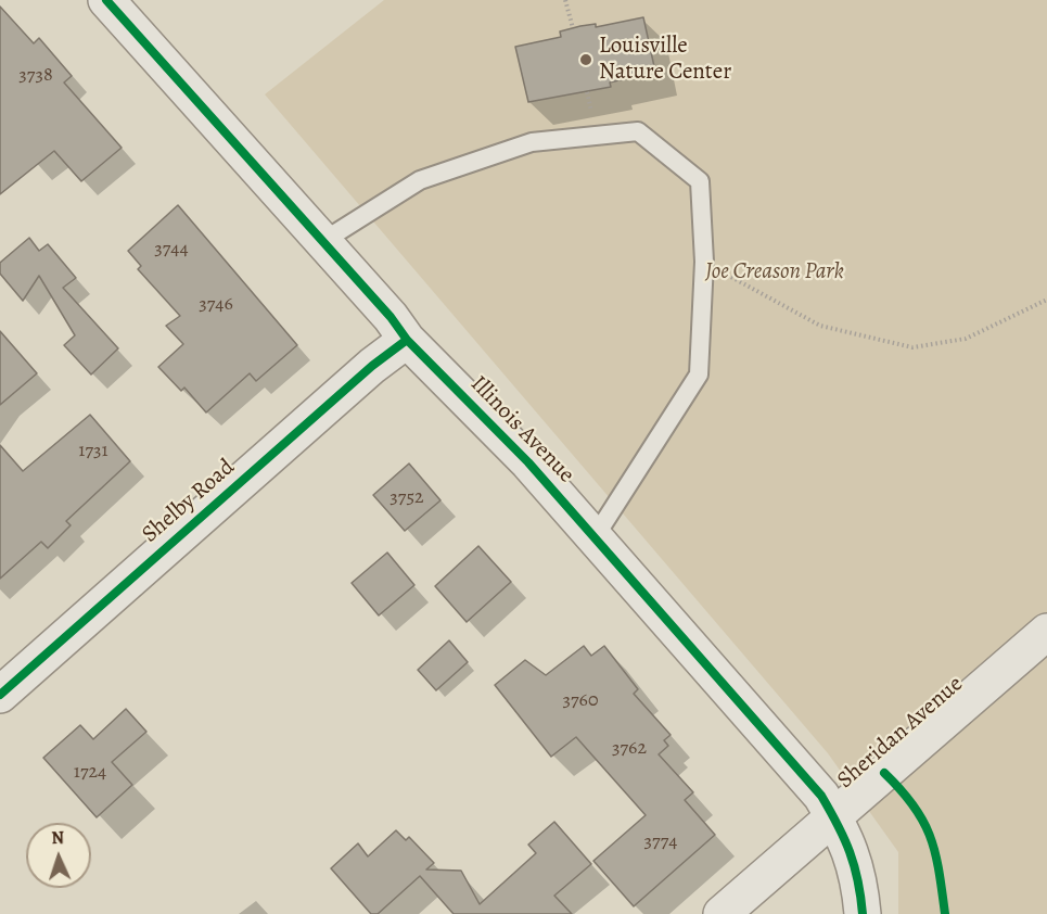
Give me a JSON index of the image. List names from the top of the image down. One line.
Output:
{"streets":{"street":["Illinois Avenue","Shelby Road","Sheridan Avenue"]},"crossings":[["Illinois Avenue","Shelby Road"],["Illinois Avenue","Sheridan Avenue"]],"parks":["Joe Creason Park"],"places":["Louisville Nature Center"],"house_numbers":["3738","3744","3746","1731","3752","3760","3762","1724","3774"],"north":"top"}
